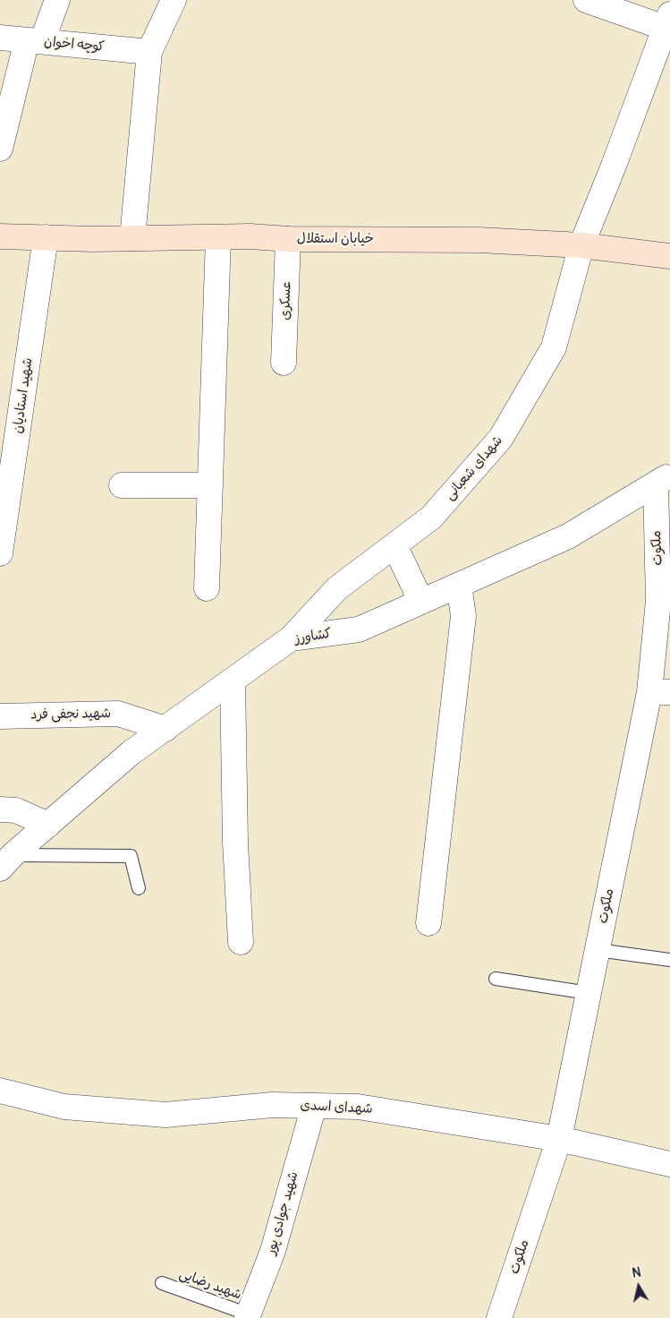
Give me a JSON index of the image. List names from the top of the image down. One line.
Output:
{"streets":{"street":["کوچه اخوان","خیابان استقلال","عسکری","شهید استادیان","شهدای شعبانی","ملکوت","کشاورز","شهید نجفی فرد","شهدای اسدی","شهید جوادی پور"],"lane":["شهید رضایی"]},"crossings":[["خیابان استقلال","عسکری"],["خیابان استقلال","شهید استادیان"],["خیابان استقلال","شهدای شعبانی"],["شهدای شعبانی","کشاورز"],["ملکوت","کشاورز"],["ملکوت","شهدای اسدی"],["کشاورز","شهید نجفی فرد"],["شهدای اسدی","شهید جوادی پور"],["شهید جوادی پور","شهید رضایی"]],"north":"top"}
